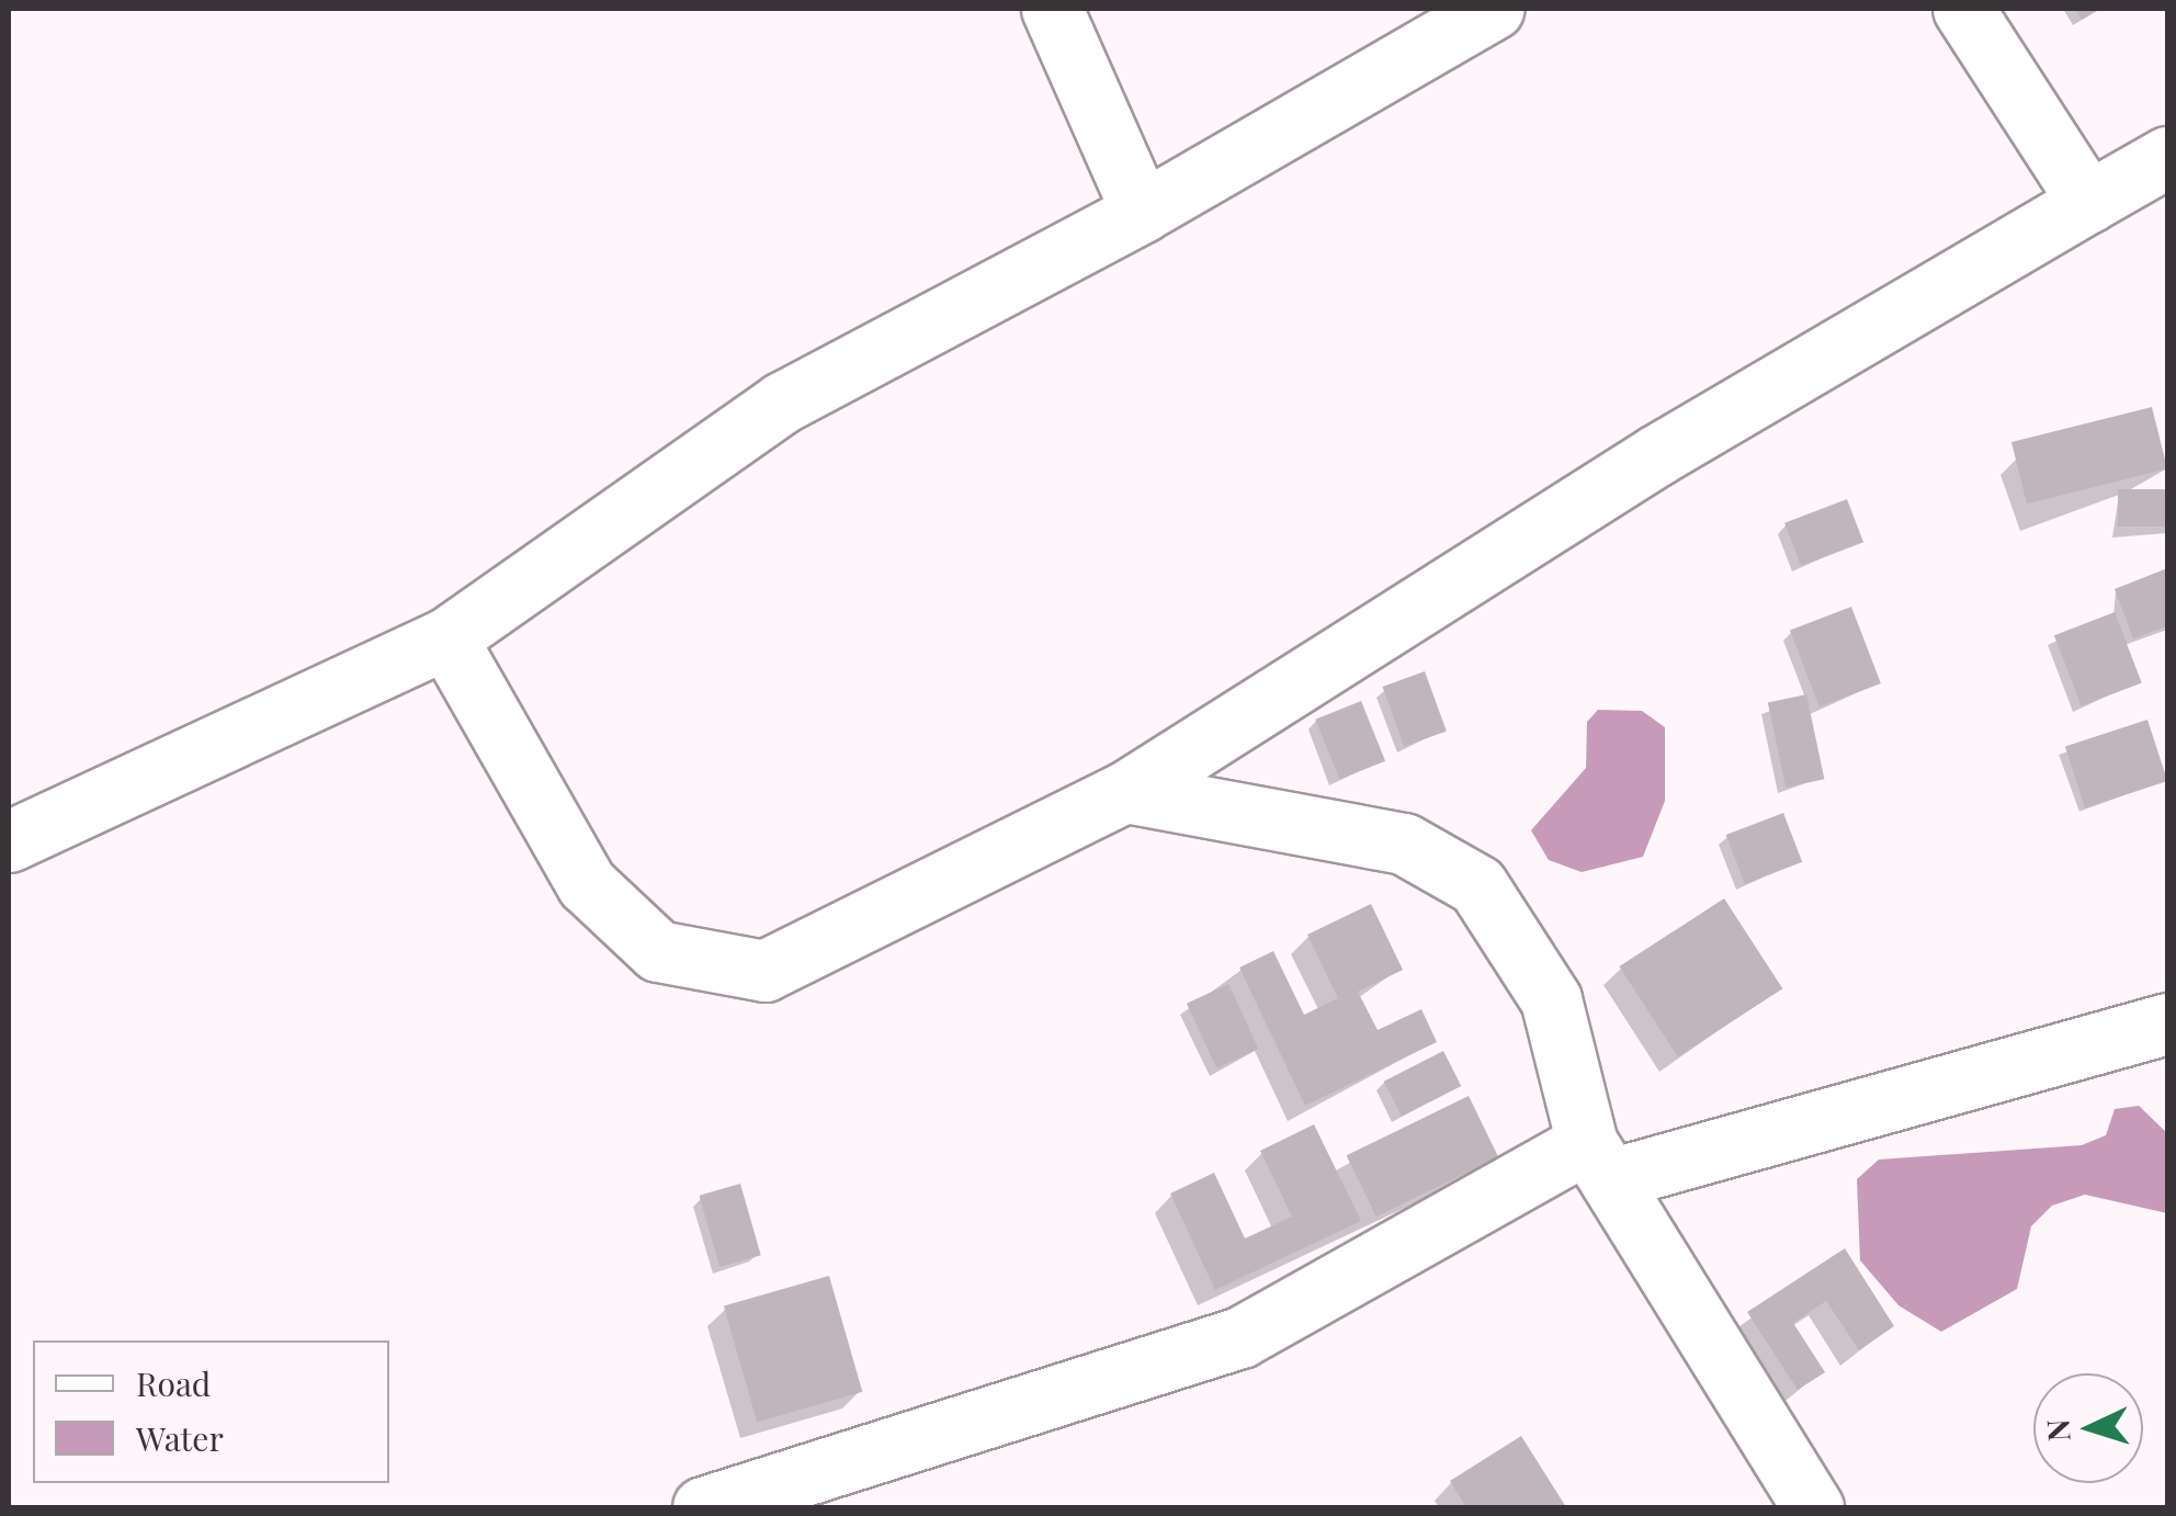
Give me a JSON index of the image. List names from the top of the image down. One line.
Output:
{"legend":["Road","Water"],"north":"left"}
